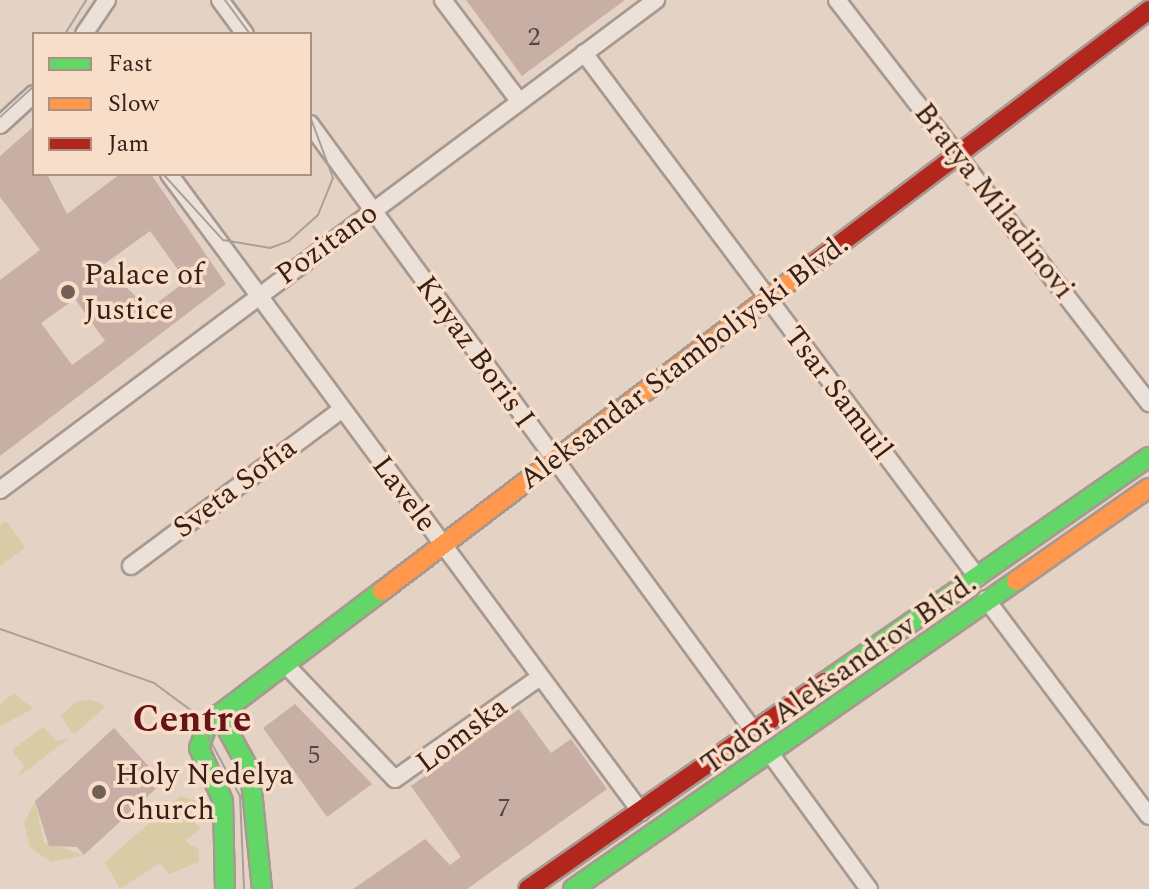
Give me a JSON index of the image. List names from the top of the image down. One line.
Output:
{"streets":{"main road":["Aleksandar Stamboliyski Blvd.","Todor Aleksandrov Blvd."],"street":["Bratya Miladinovi","Pozitano","Knyaz Boris I","Tsar Samuil","Sveta Sofia","Lavele","Lomska"]},"crossings":[["Bratya Miladinovi","Aleksandar Stamboliyski Blvd."],["Pozitano","Knyaz Boris I"],["Pozitano","Tsar Samuil"],["Pozitano","Lavele"],["Knyaz Boris I","Aleksandar Stamboliyski Blvd."],["Knyaz Boris I","Todor Aleksandrov Blvd."],["Aleksandar Stamboliyski Blvd.","Tsar Samuil"],["Aleksandar Stamboliyski Blvd.","Lavele"],["Aleksandar Stamboliyski Blvd.","Lomska"],["Tsar Samuil","Todor Aleksandrov Blvd."],["Sveta Sofia","Lavele"],["Lavele","Todor Aleksandrov Blvd."],["Lavele","Lomska"]],"districts":["Centre"],"places":["Palace of Justice","Holy Nedelya Church"],"house_numbers":["2","5","7"],"legend":["Fast","Slow","Jam"]}
